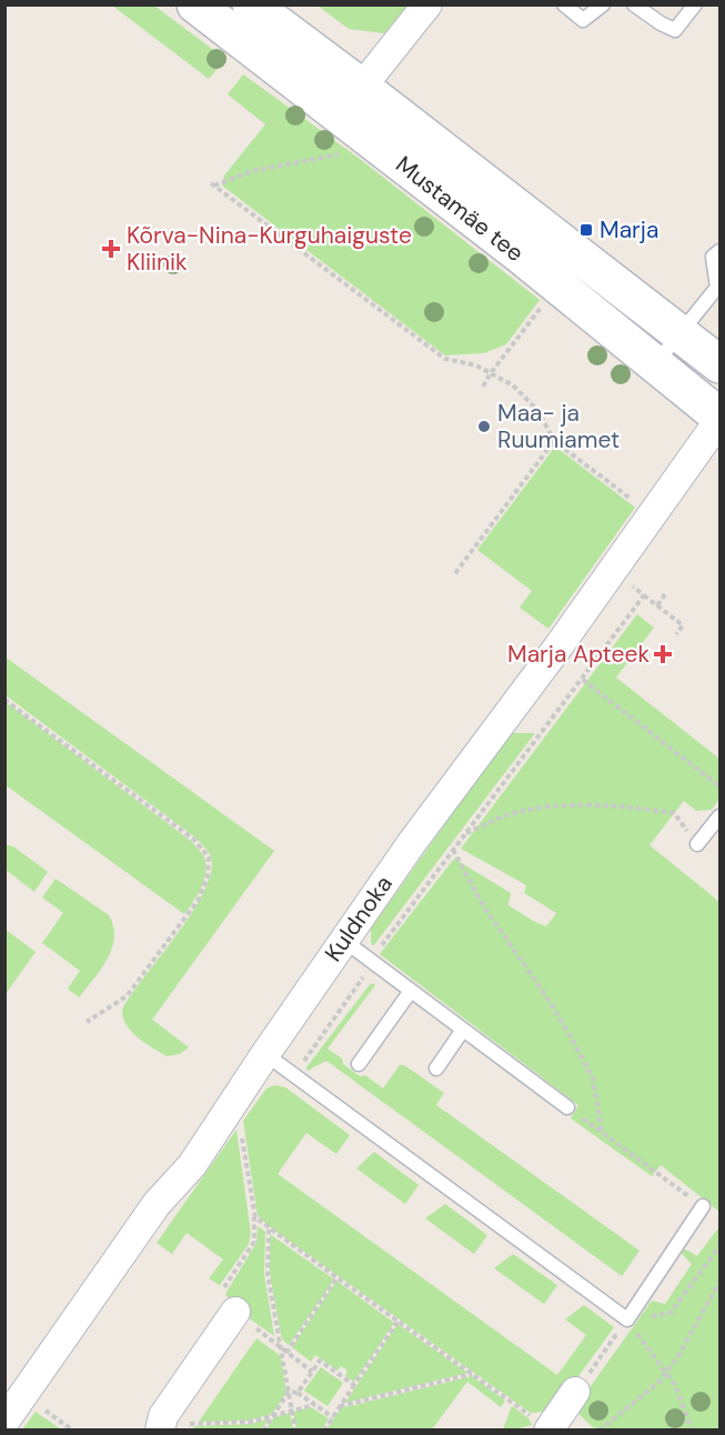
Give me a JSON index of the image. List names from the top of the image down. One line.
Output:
{"streets":{"main road":["Mustamäe tee"],"street":["Kuldnoka"]},"crossings":[["Mustamäe tee","Kuldnoka"]],"places":{"transit":["Marja"],"health":["Kõrva-Nina-Kurguhaiguste Kliinik","Marja Apteek"],"other":["Maa- ja Ruumiamet"]}}
